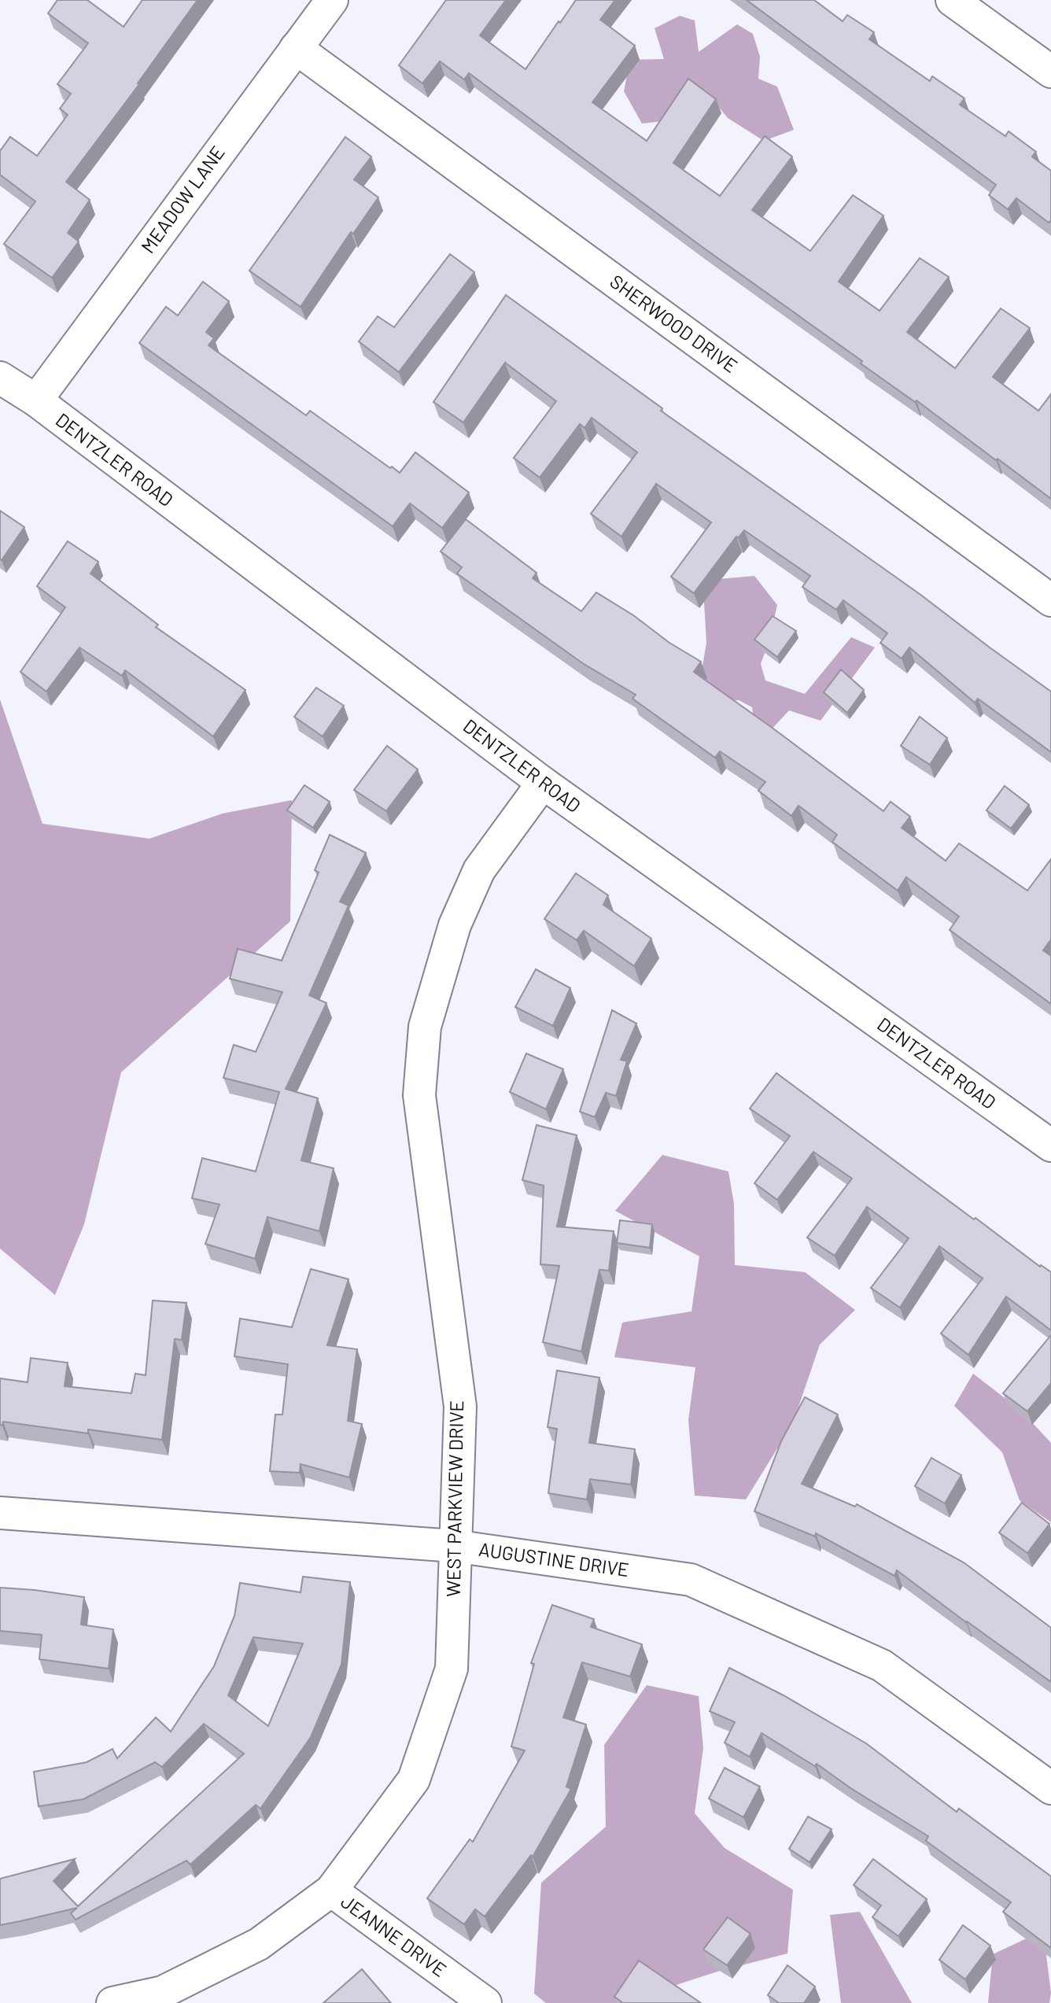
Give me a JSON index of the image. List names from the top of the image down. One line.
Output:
{"streets":{"street":["MEADOW LANE","SHERWOOD DRIVE","DENTZLER ROAD","WEST PARKVIEW DRIVE","AUGUSTINE DRIVE","JEANNE DRIVE"]},"crossings":[["MEADOW LANE","SHERWOOD DRIVE"],["MEADOW LANE","DENTZLER ROAD"],["DENTZLER ROAD","WEST PARKVIEW DRIVE"],["WEST PARKVIEW DRIVE","AUGUSTINE DRIVE"],["WEST PARKVIEW DRIVE","JEANNE DRIVE"]]}
